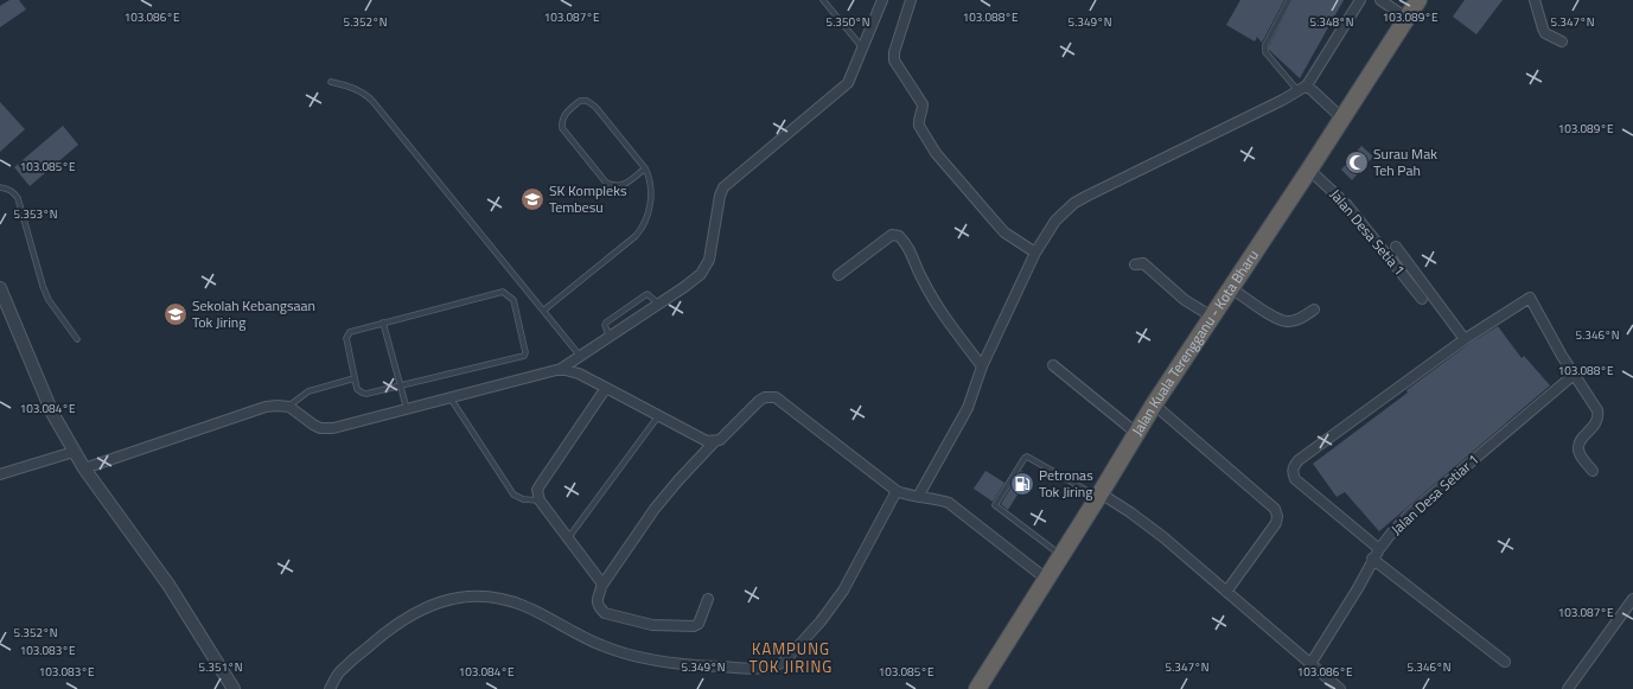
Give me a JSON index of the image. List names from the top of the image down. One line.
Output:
{"streets":{"highway":["Jalan Kuala Terengganu - Kota Bharu"],"street":["Jalan Desa Setia 1","Jalan Desa Setiar 1"]},"crossings":[["Jalan Desa Setia 1","Jalan Kuala Terengganu - Kota Bharu"]],"districts":["KAMPUNG TOK JIRING"],"places":{"mosque":["Surau Mak Teh Pah"],"school or university":["SK Kompleks Tembesu","Sekolah Kebangsaan Tok Jiring"],"fuel station":["Petronas Tok Jiring"]},"coordinates":["103.086°E","103.087°E","103.088°E","103.089°E","5.352°N","5.350°N","5.349°N","5.348°N","5.347°N","103.085°E","5.353°N","5.346°N","103.084°E","103.083°E","5.351°N"]}
